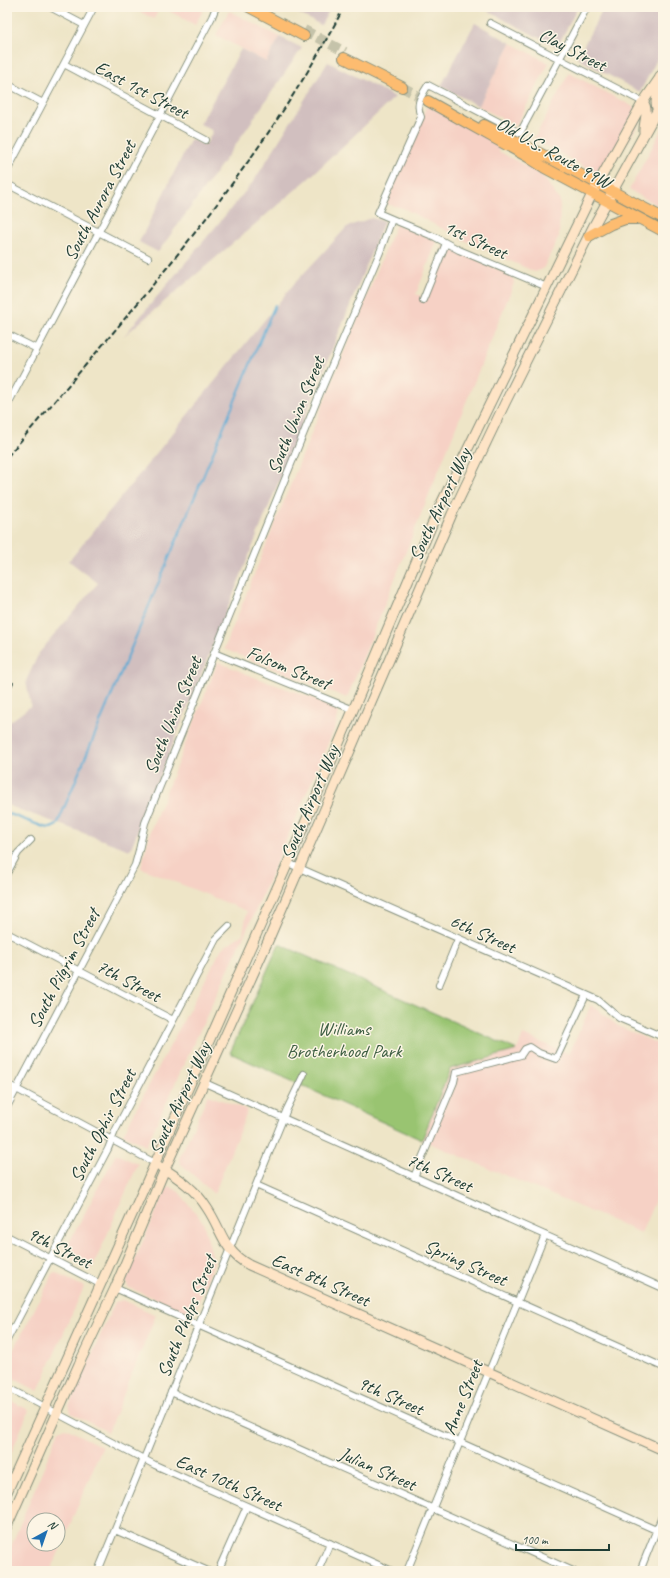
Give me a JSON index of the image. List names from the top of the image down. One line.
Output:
{"streets":{"main road":["Old U.S. Route 99W","South Airport Way","East 8th Street"],"street":["Clay Street","East 1st Street","South Aurora Street","1st Street","South Union Street","Folsom Street","6th Street","South Pilgrim Street","7th Street","South Ophir Street","9th Street","Spring Street","South Phelps Street","Anne Street","Julian Street","East 10th Street"]},"crossings":[["Clay Street","South Airport Way"],["East 1st Street","South Aurora Street"],["Old U.S. Route 99W","South Airport Way"],["1st Street","South Union Street"],["1st Street","South Airport Way"],["South Union Street","Folsom Street"],["South Union Street","South Pilgrim Street"],["South Airport Way","Folsom Street"],["South Airport Way","6th Street"],["South Airport Way","7th Street"],["South Airport Way","9th Street"],["South Airport Way","East 8th Street"],["South Airport Way","East 10th Street"],["South Pilgrim Street","7th Street"],["South Pilgrim Street","East 8th Street"],["7th Street","South Ophir Street"],["7th Street","South Phelps Street"],["7th Street","Anne Street"],["South Ophir Street","9th Street"],["South Ophir Street","East 8th Street"],["9th Street","South Phelps Street"],["9th Street","Anne Street"],["Spring Street","South Phelps Street"],["Spring Street","Anne Street"],["East 8th Street","South Phelps Street"],["East 8th Street","Anne Street"],["South Phelps Street","Julian Street"],["South Phelps Street","East 10th Street"],["Anne Street","Julian Street"]],"parks":["Williams Brotherhood Park"],"scale_bar":"100 m","north":"top right"}
